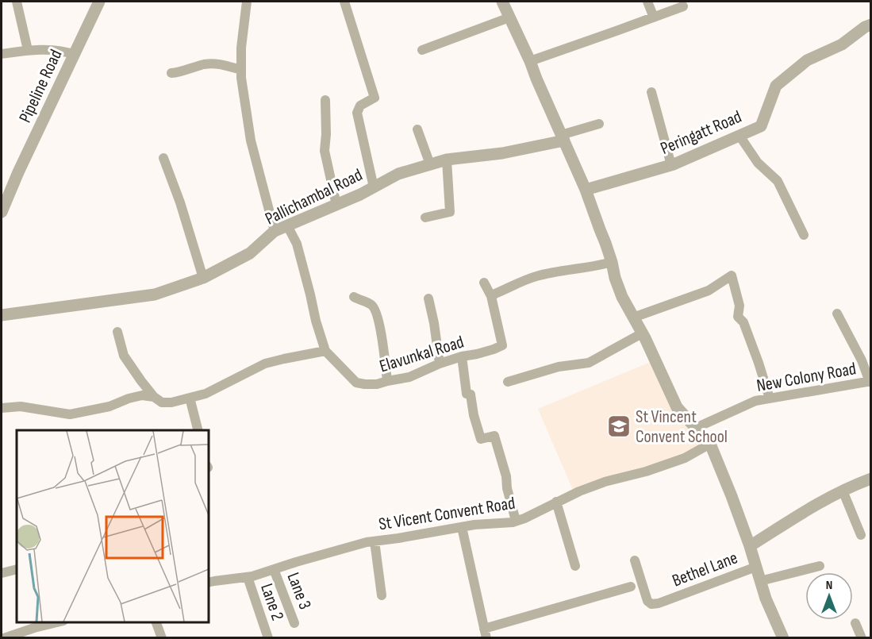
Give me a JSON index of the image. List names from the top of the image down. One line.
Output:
{"streets":{"street":["Pipeline Road","Peringatt Road","Pallichambal Road","Elavunkal Road","New Colony Road","St Vicent Convent Road","Bethel Lane","Lane 3","Lane 2"]},"crossings":[["St Vicent Convent Road","Lane 3"],["St Vicent Convent Road","Lane 2"]],"places":{"school or university":["St Vincent Convent School"]},"north":"top"}
